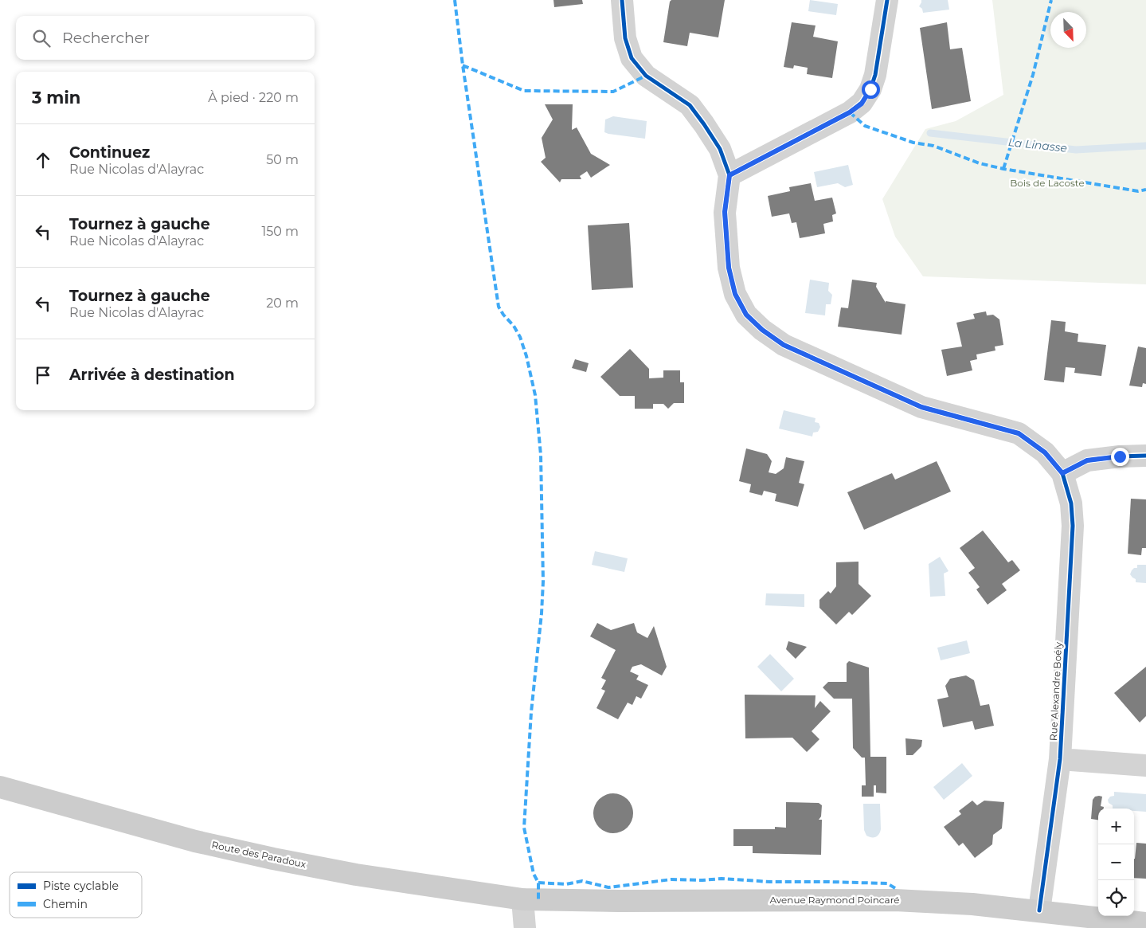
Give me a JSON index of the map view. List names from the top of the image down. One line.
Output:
{"streets":{"main road":["Route des Paradoux","Avenue Raymond Poincaré"],"street":["Rue Alexandre Boély"]},"crossings":[["Rue Alexandre Boély","Avenue Raymond Poincaré"],["Route des Paradoux","Avenue Raymond Poincaré"]],"water":["La Linasse"],"parks":["Bois de Lacoste"],"legend":["Piste cyclable","Chemin"],"north":"bottom right","page":{"search":"Rechercher","heading":["3 min","À pied · 220 m"],"list":[["Continuez","Rue Nicolas d'Alayrac","50 m"],["Tournez à gauche","Rue Nicolas d'Alayrac","150 m"],["Tournez à gauche","Rue Nicolas d'Alayrac","20 m"],"Arrivée à destination"],"map_buttons":["+","−"]}}
